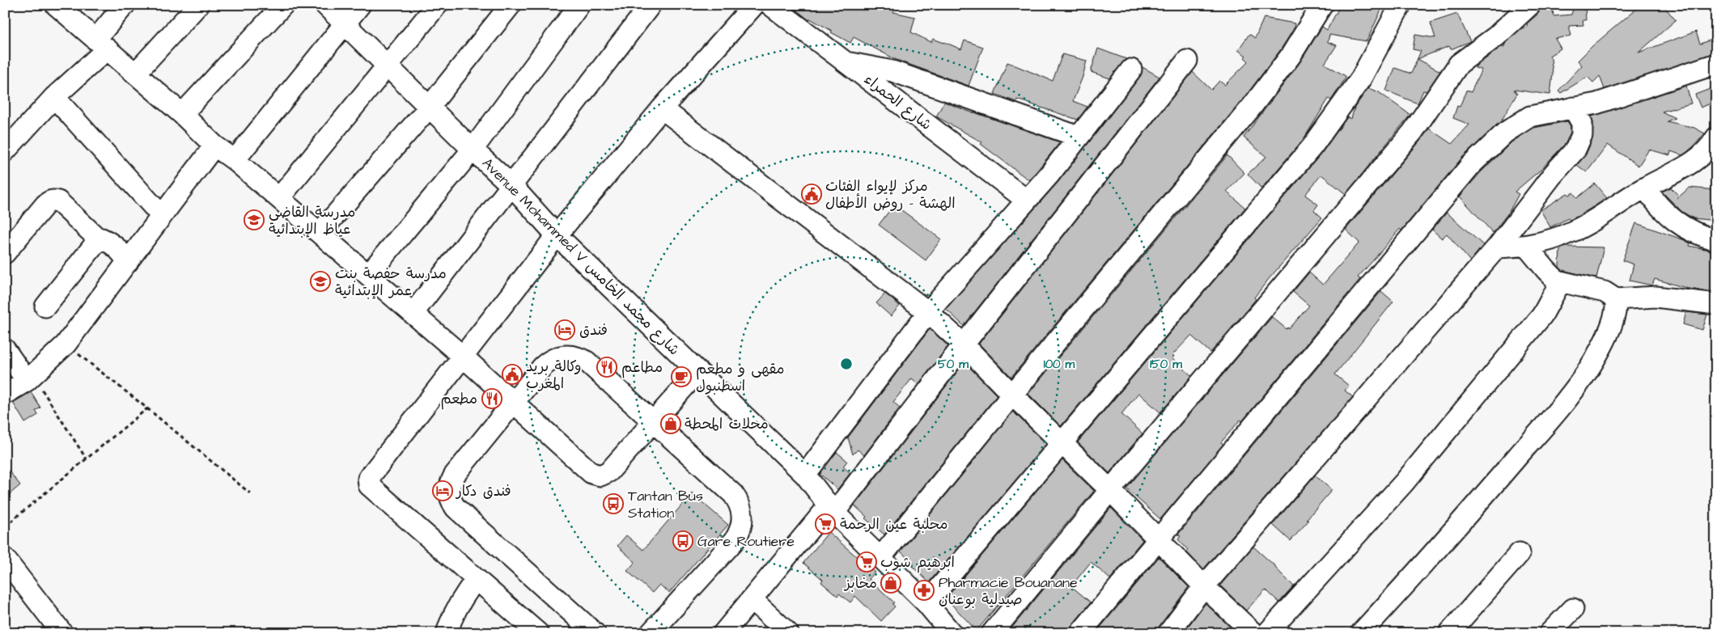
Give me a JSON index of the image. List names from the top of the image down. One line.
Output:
{"streets":{"street":["شارع الحمراء","Avenue Mohammed V شارع محمد الخامس"]},"places":{"public building":["مركز لإيواء الفئات الهشة - روض الأطفال","وكالة بريد المغرب"],"school or university":["مدرسة القاضي عياظ الإبتدائية","مدرسة حفصة بنت عمر الإبتدائية"],"hotel":["فندق","فندق دكار"],"restaurant":["مطاعم","مطعم"],"cafe":["مقهى و مطعم اسطنبول"],"shop":["محلات المحطة","مخابز"],"bus stop":["Tantan Bus Station","Gare Routiere"],"supermarket":["محلبة عين الرحمة","ابرهيم شوب"],"pharmacy":["Pharmacie Bouanane صيدلية بوعنان"]},"rings":["50 m","100 m","150 m"]}
